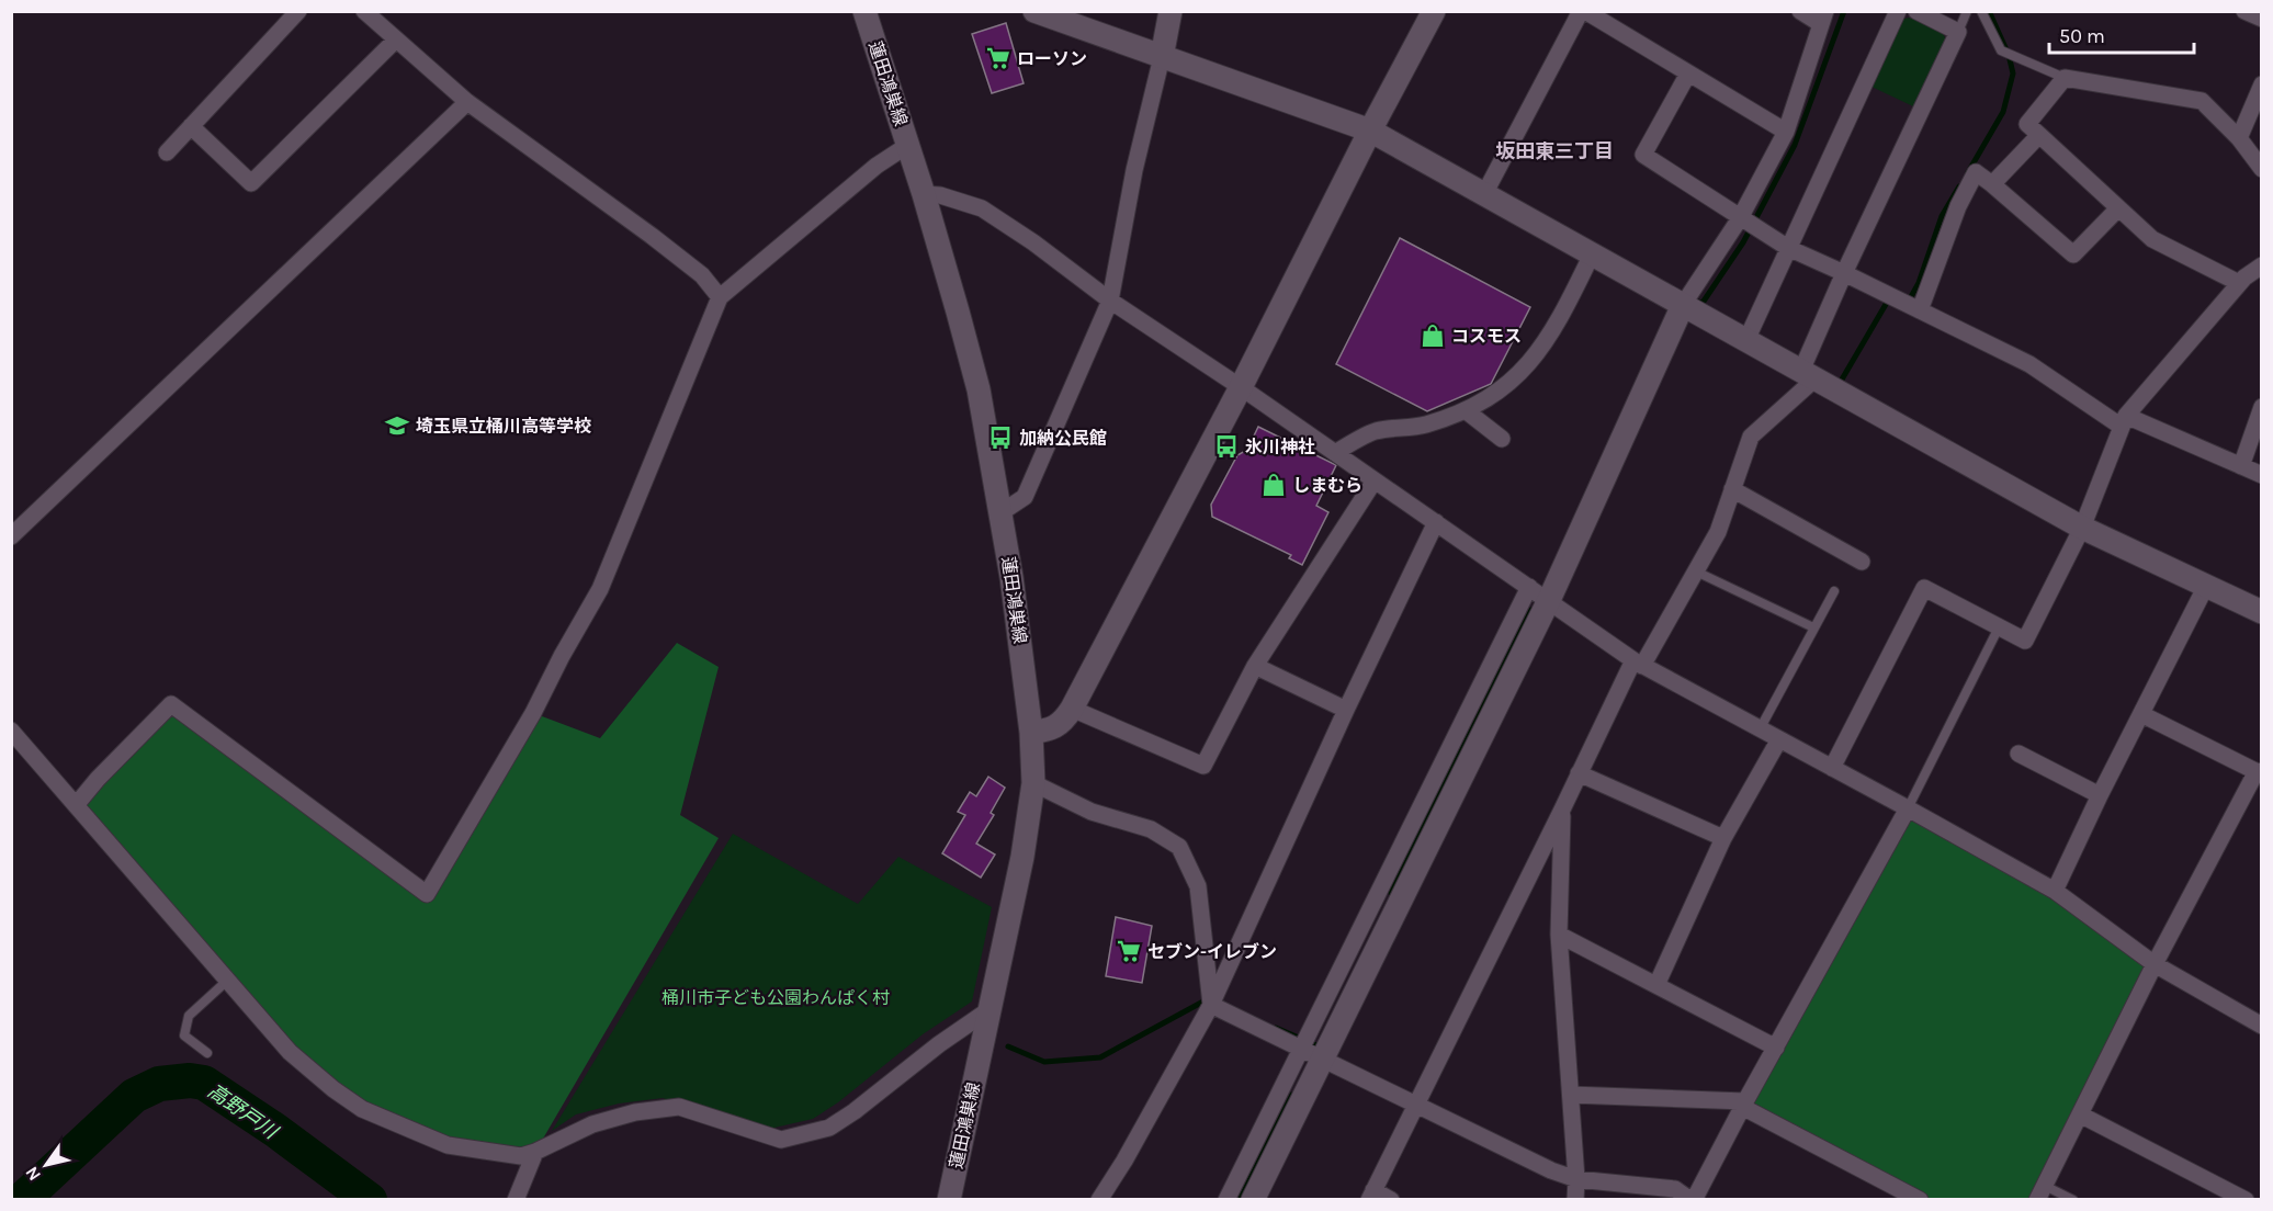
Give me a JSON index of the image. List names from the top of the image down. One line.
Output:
{"streets":{"street":["蓮田鴻巣線"]},"districts":["坂田東三丁目"],"water":["高野戸川"],"parks":["桶川市子ども公園わんぱく村"],"places":{"supermarket":["ローソン","セブン-イレブン"],"shop":["コスモス","しまむら"],"school or university":["埼玉県立桶川高等学校"],"bus stop":["加納公民館","氷川神社"]},"scale_bar":"50 m","north":"bottom left"}
